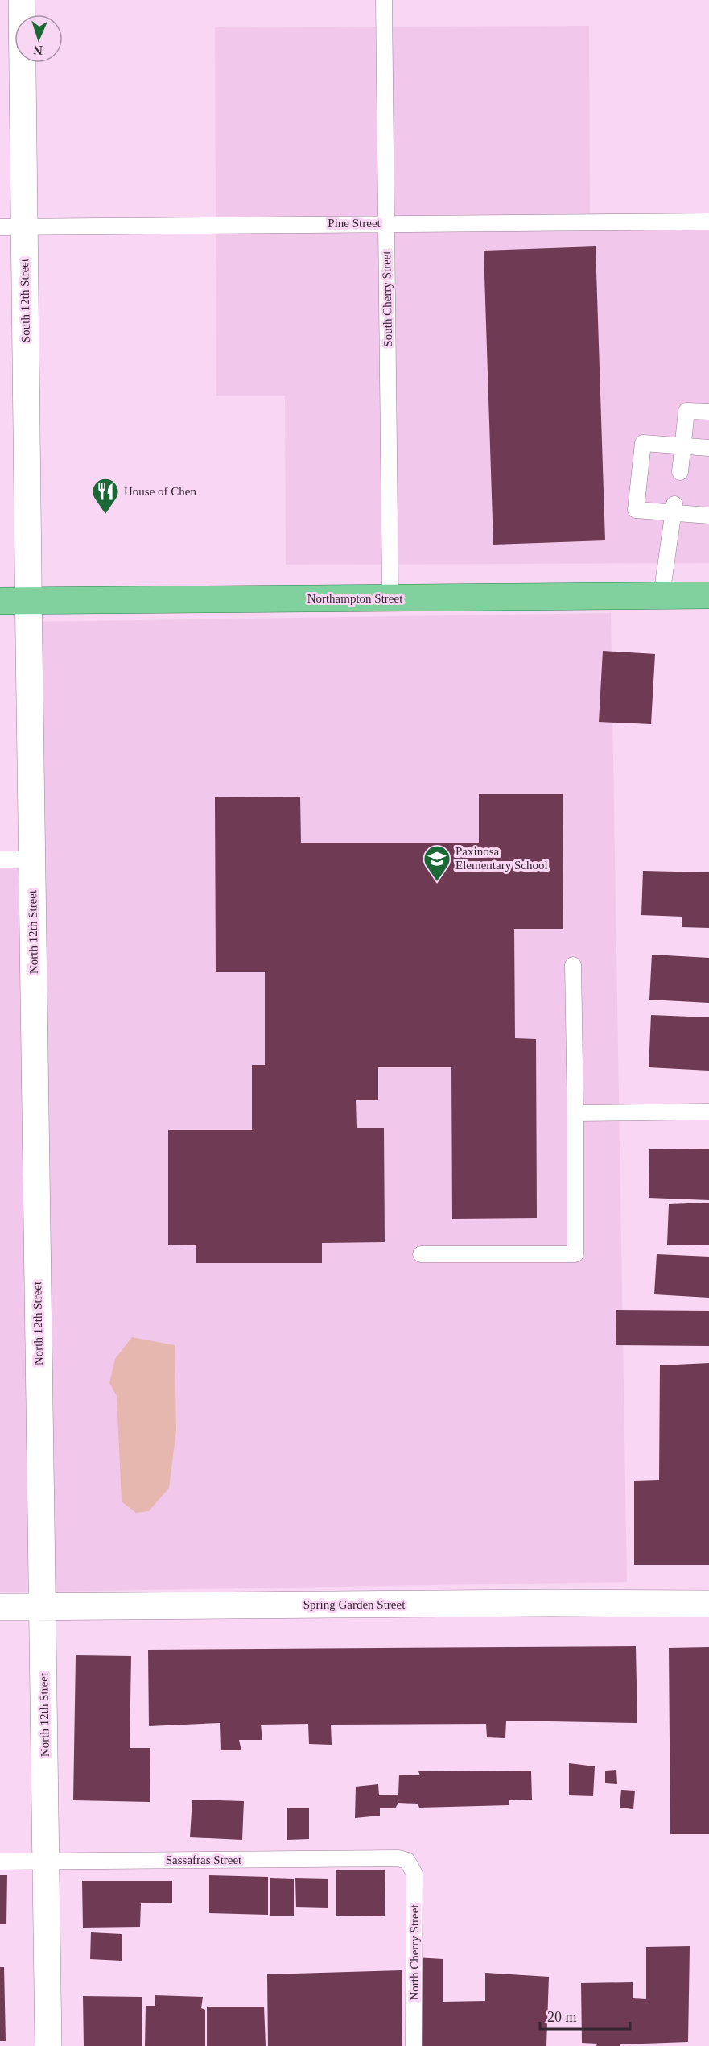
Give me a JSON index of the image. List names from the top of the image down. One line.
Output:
{"streets":{"main road":["Northampton Street"],"street":["South 12th Street","North 12th Street","Spring Garden Street"],"lane":["Pine Street","South Cherry Street","Sassafras Street","North Cherry Street"]},"crossings":[["Pine Street","South Cherry Street"],["Pine Street","South 12th Street"],["South Cherry Street","Northampton Street"],["South 12th Street","Northampton Street"],["South 12th Street","North 12th Street"],["Northampton Street","North 12th Street"],["North 12th Street","Spring Garden Street"],["North 12th Street","Sassafras Street"],["Sassafras Street","North Cherry Street"]],"places":{"restaurant":["House of Chen"],"school or university":["Paxinosa Elementary School"]},"scale_bar":"20 m","north":"bottom"}
